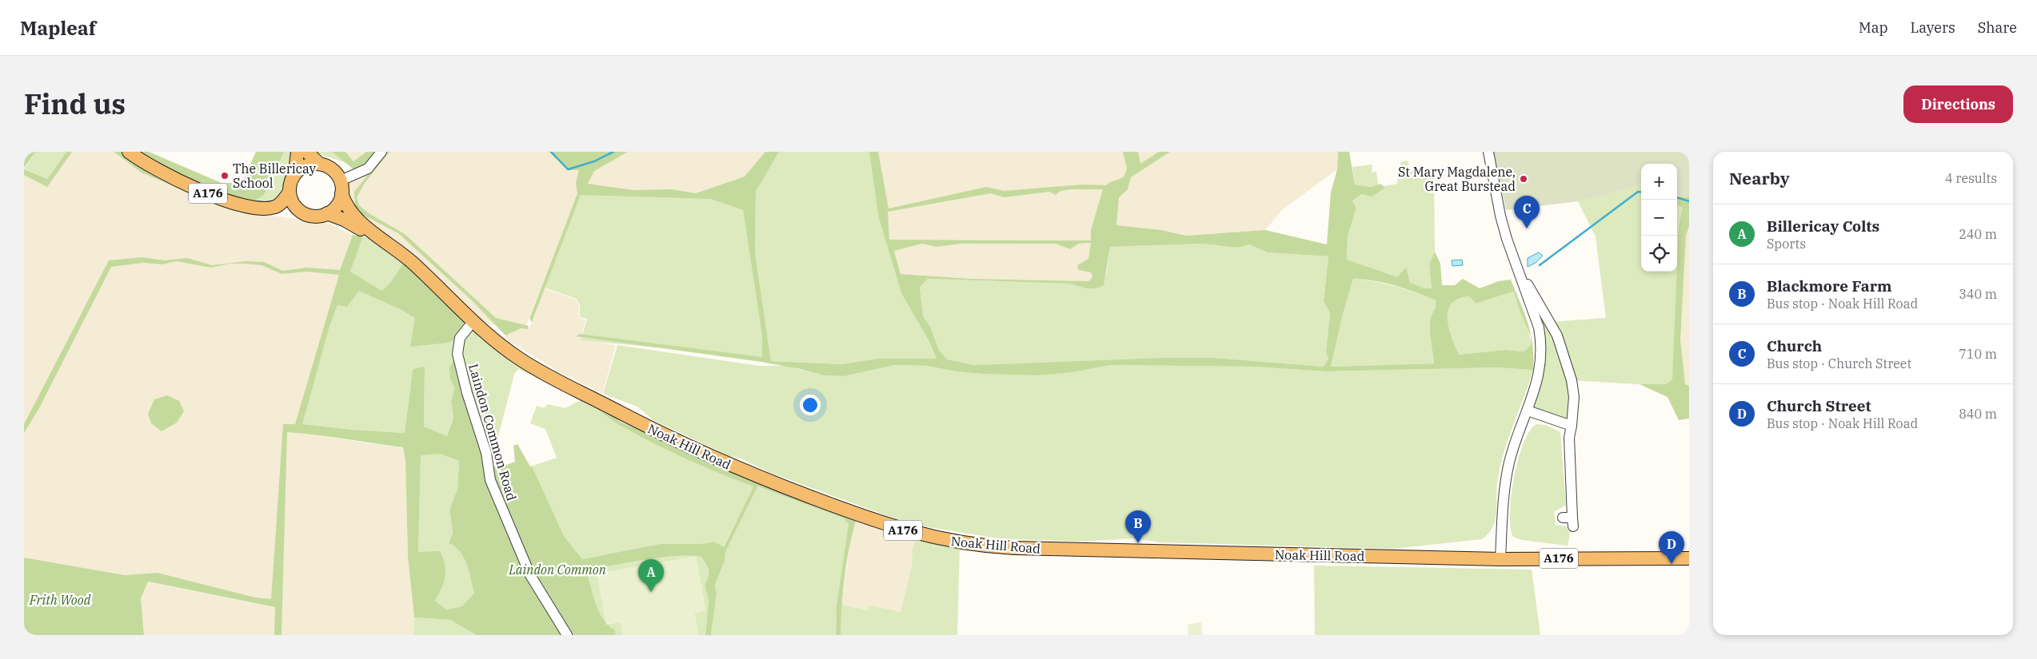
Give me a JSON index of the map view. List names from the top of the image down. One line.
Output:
{"streets":{"main road":["A176","Noak Hill Road"],"street":["Laindon Common Road"]},"crossings":[["A176","Noak Hill Road"],["Laindon Common Road","Noak Hill Road"]],"parks":["Laindon Common","Frith Wood"],"places":["The Billericay School","St Mary Magdalene, Great Burstead"],"page":{"header":"Mapleaf","nav":["Map","Layers","Share"],"title":"Find us","buttons":"Directions","heading":["Nearby","4 results"],"map_buttons":["+","−"],"pins":["C","B","D","A"],"list":[{"mark":"A","name":"Billericay Colts","note":"Sports","value":"240 m"},{"mark":"B","name":"Blackmore Farm","note":"Bus stop · Noak Hill Road","value":"340 m"},{"mark":"C","name":"Church","note":"Bus stop · Church Street","value":"710 m"},{"mark":"D","name":"Church Street","note":"Bus stop · Noak Hill Road","value":"840 m"}]}}
